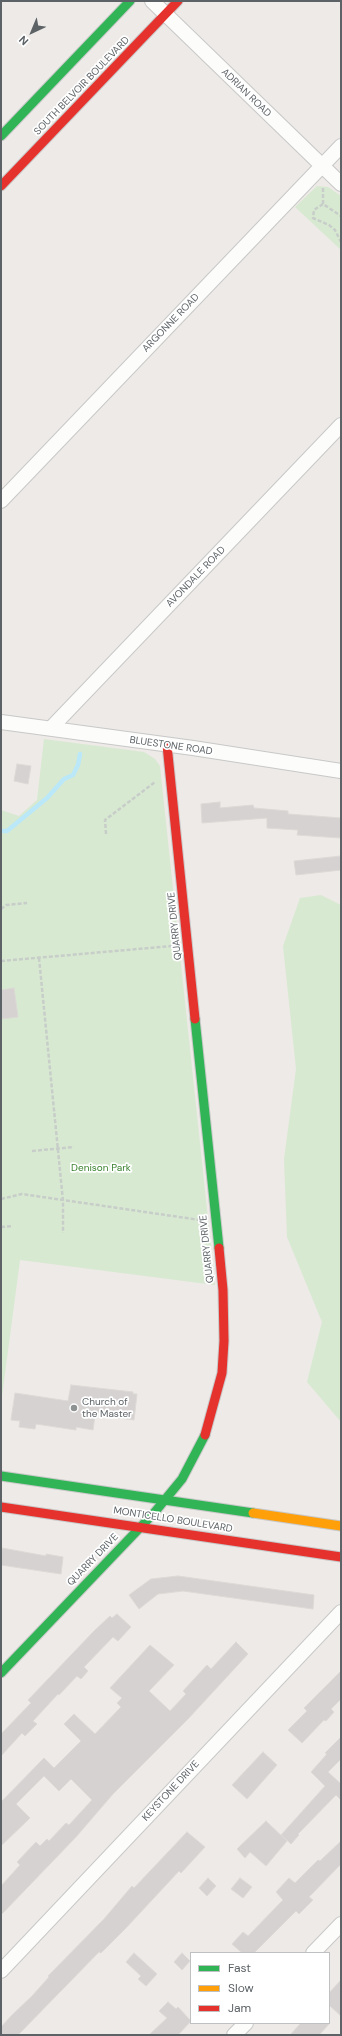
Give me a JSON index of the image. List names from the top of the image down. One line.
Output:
{"streets":{"street":["SOUTH BELVOIR BOULEVARD","ADRIAN ROAD","ARGONNE ROAD","AVONDALE ROAD","BLUESTONE ROAD","QUARRY DRIVE","MONTICELLO BOULEVARD","KEYSTONE DRIVE"]},"crossings":[["SOUTH BELVOIR BOULEVARD","ADRIAN ROAD"],["ADRIAN ROAD","ARGONNE ROAD"],["AVONDALE ROAD","BLUESTONE ROAD"],["BLUESTONE ROAD","QUARRY DRIVE"],["QUARRY DRIVE","MONTICELLO BOULEVARD"]],"parks":["Denison Park"],"places":["Church of the Master"],"legend":["Fast","Slow","Jam"],"north":"bottom left"}
